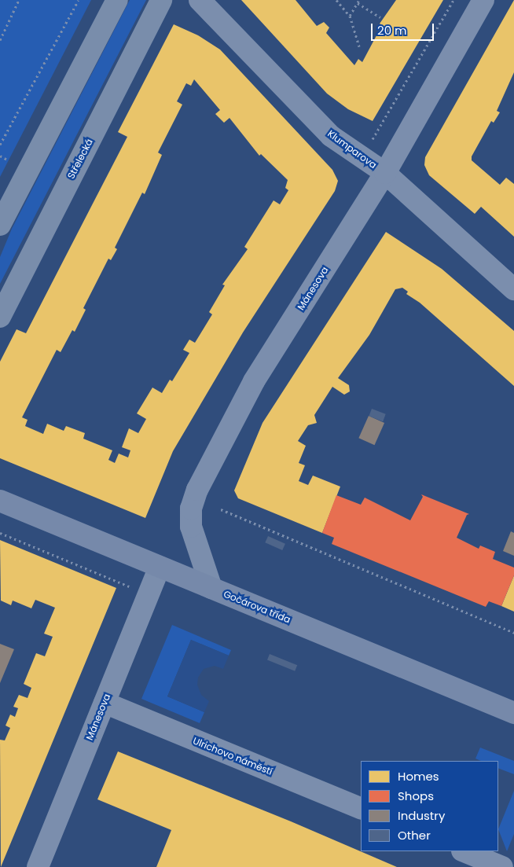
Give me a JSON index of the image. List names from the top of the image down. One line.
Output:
{"streets":{"main road":["Střelecká"],"street":["Klumparova","Mánesova","Gočárova třída","Ulrichovo náměstí"]},"crossings":[["Klumparova","Mánesova"],["Mánesova","Gočárova třída"],["Mánesova","Ulrichovo náměstí"]],"legend":["Homes","Shops","Industry","Other"],"scale_bar":"20 m"}
